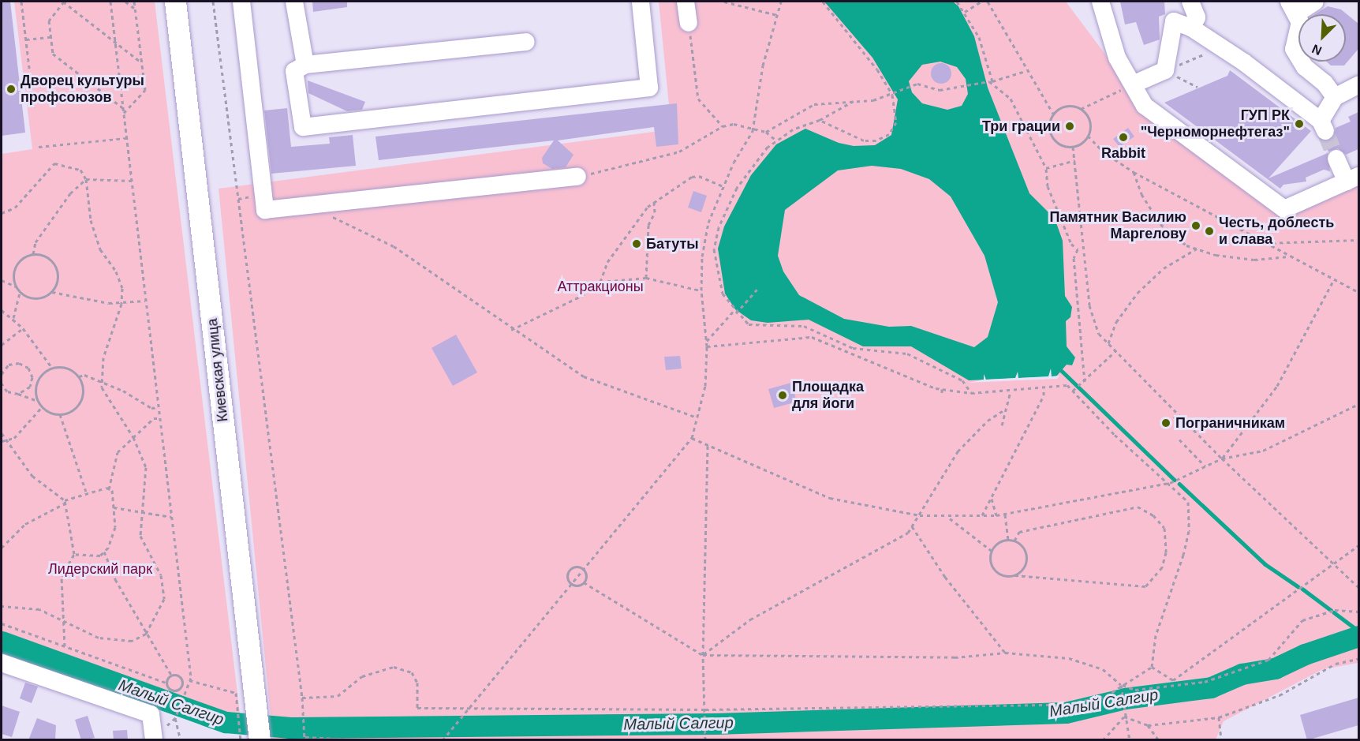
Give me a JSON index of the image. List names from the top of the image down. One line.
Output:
{"streets":{"main road":["Киевская улица"]},"water":["Малый Салгир"],"parks":["Аттракционы","Лидерский парк"],"places":["Дворец культуры профсоюзов","ГУП РК \"Черноморнефтегаз\"","Три грации","Rabbit","Памятник Василию Маргелову","Честь, доблесть и слава","Батуты","Площадка для йоги","Пограничникам"],"north":"bottom left"}
